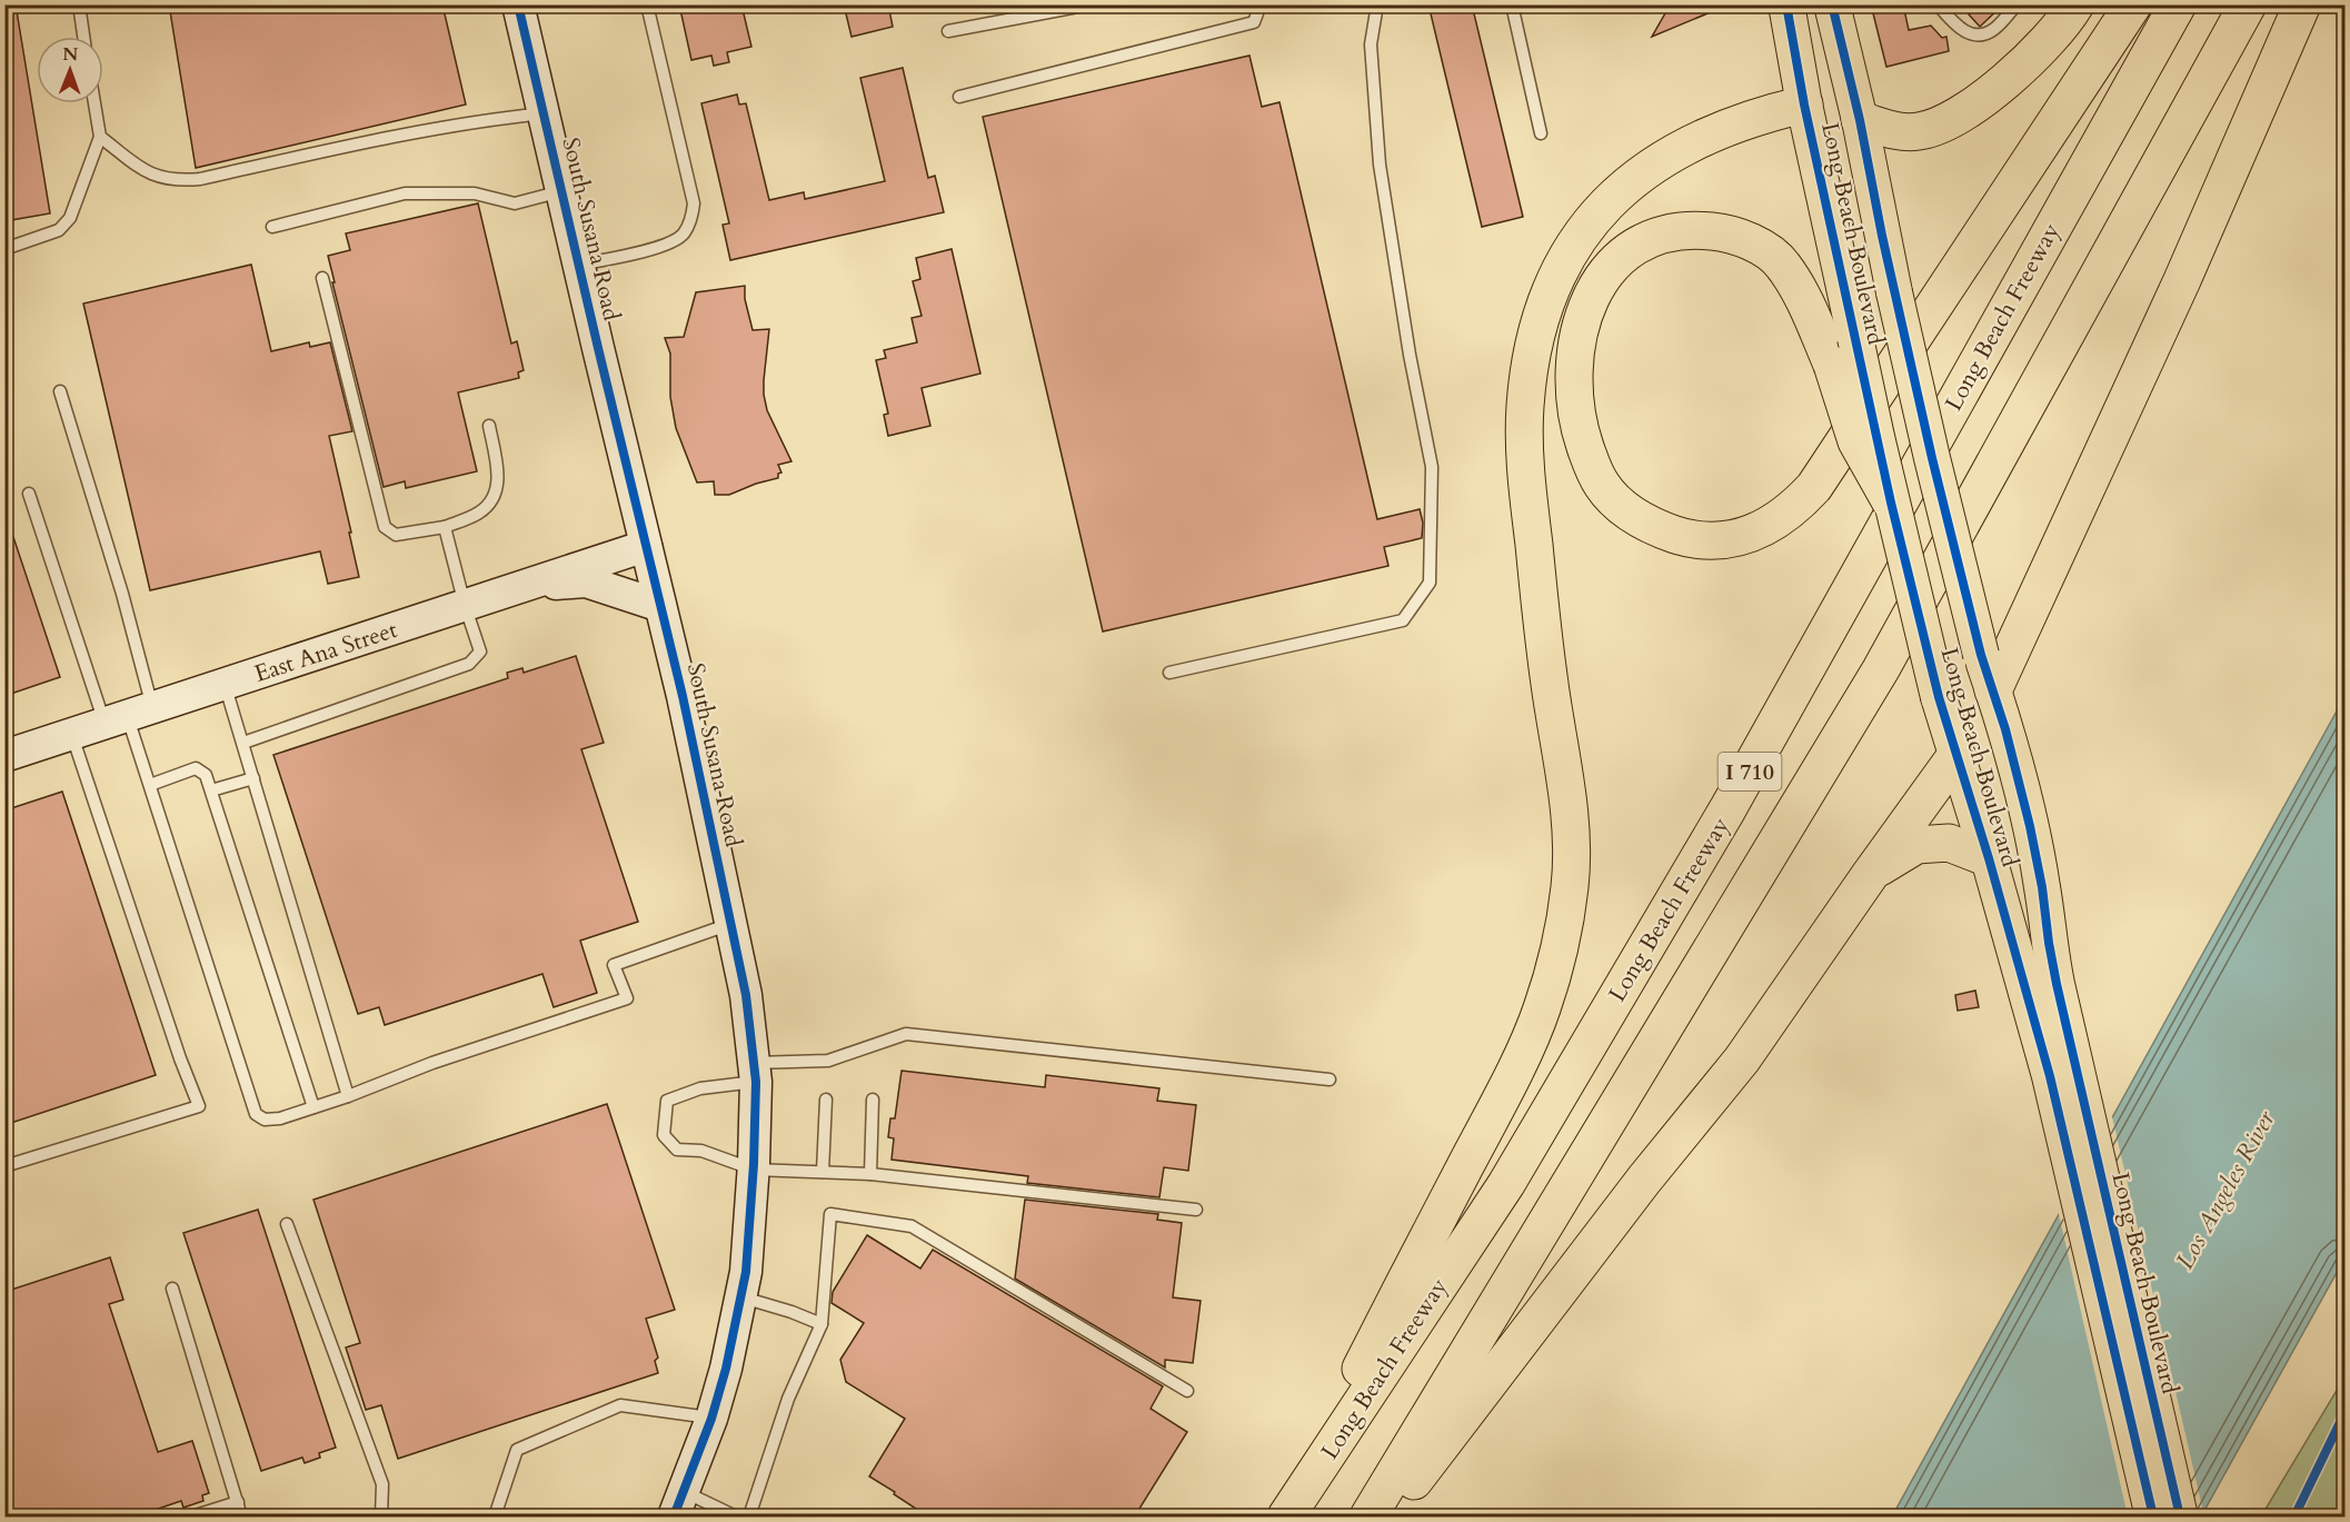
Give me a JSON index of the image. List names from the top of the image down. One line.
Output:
{"streets":{"highway":["Long Beach Freeway","I 710"],"main road":["Long Beach Boulevard"],"street":["South Susana Road","East Ana Street"]},"crossings":[["South Susana Road","East Ana Street"]],"water":["Los Angeles River"],"north":"top"}
